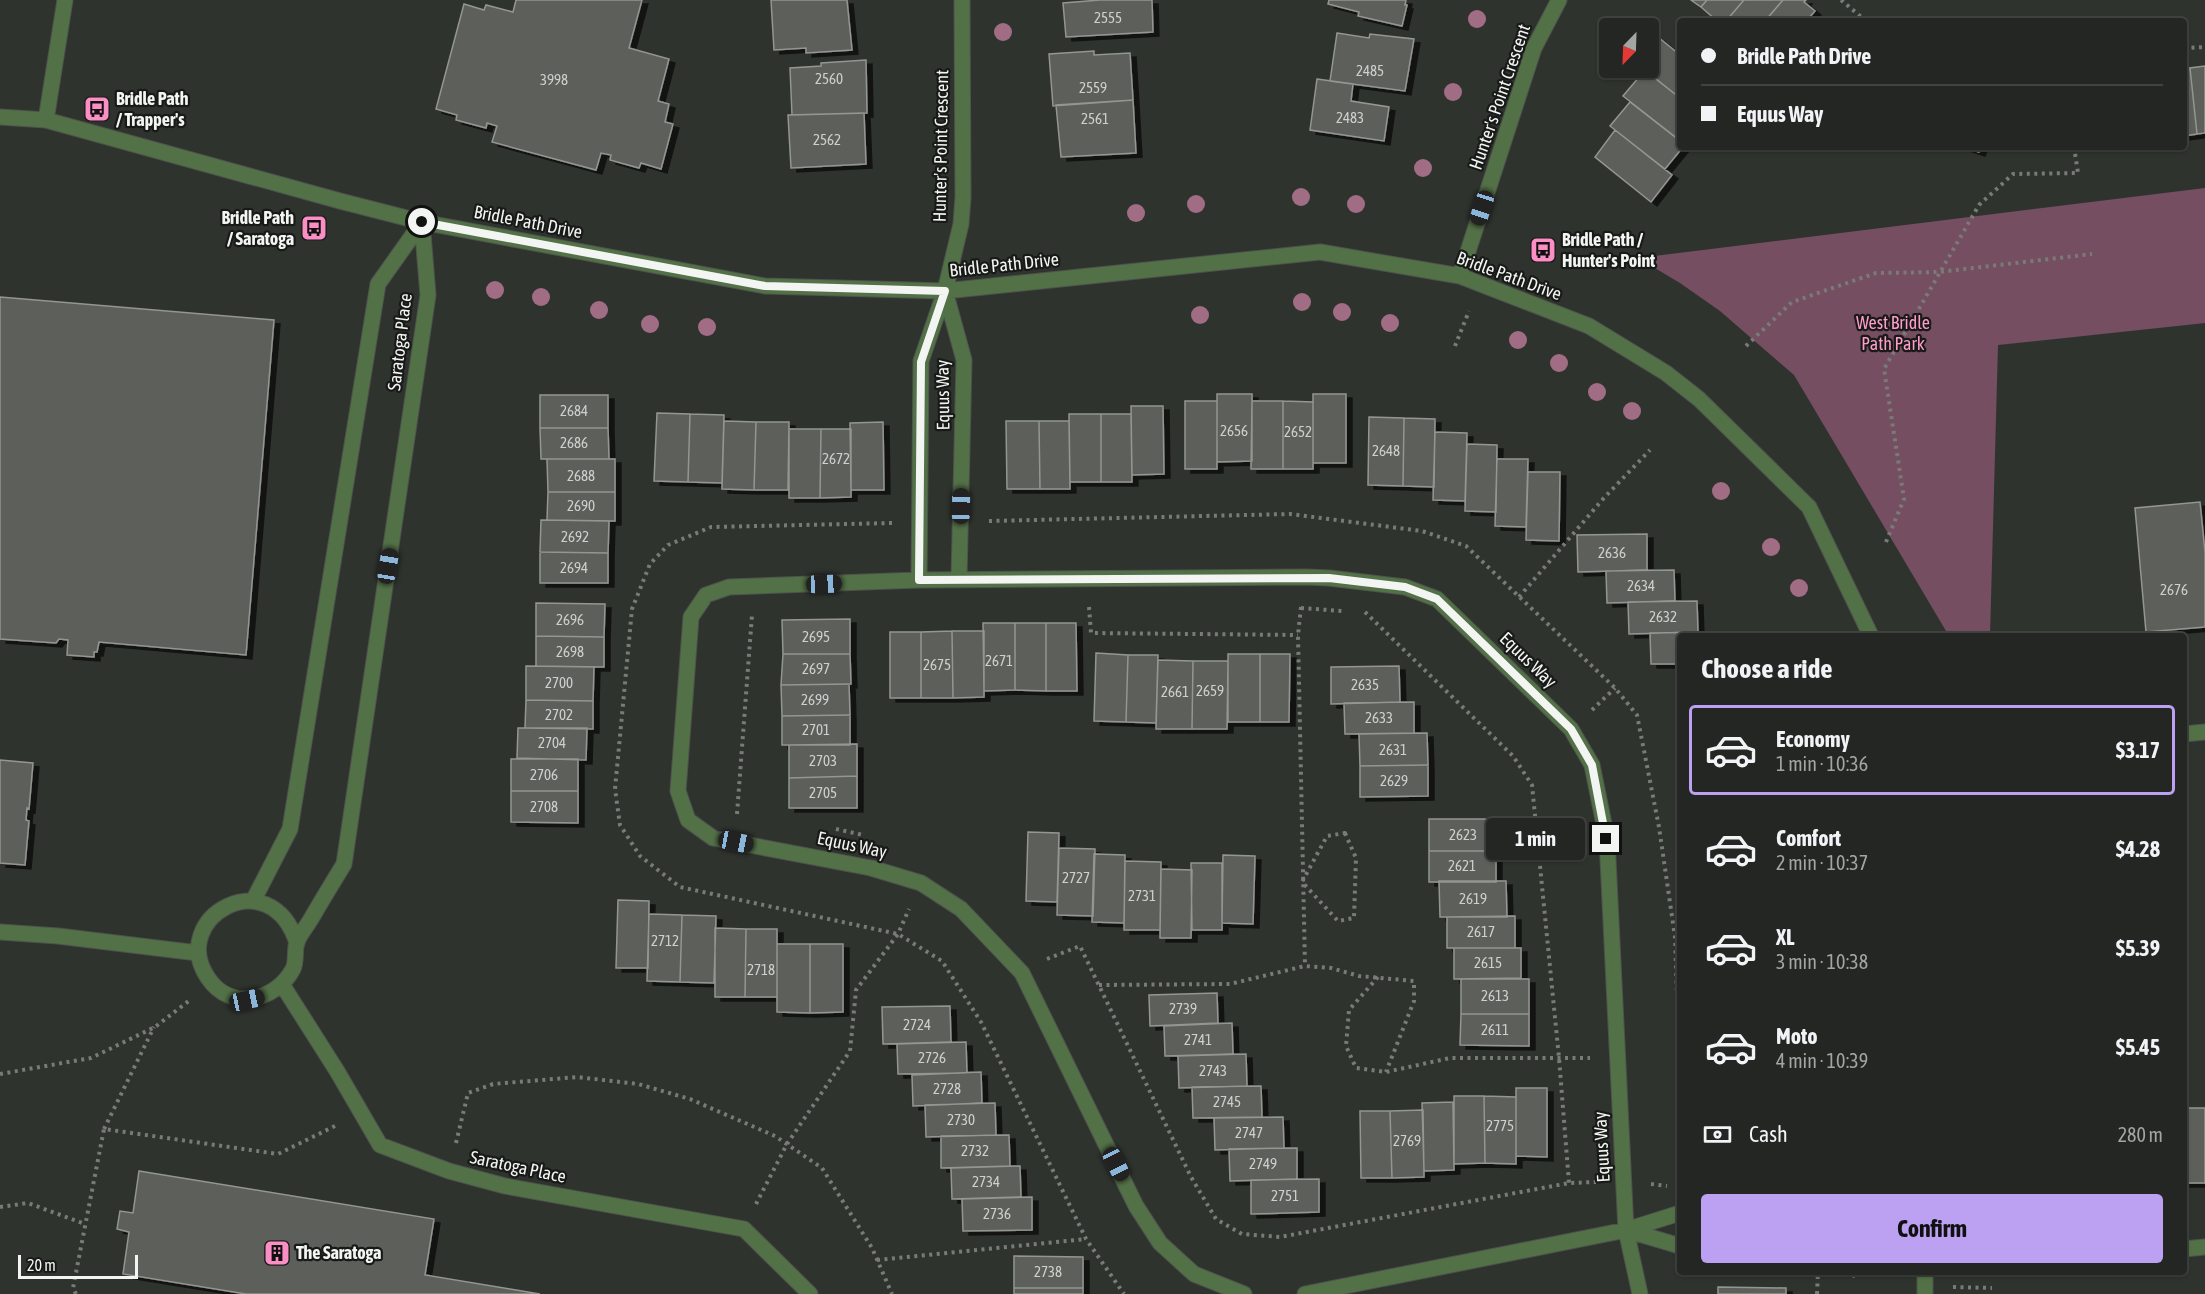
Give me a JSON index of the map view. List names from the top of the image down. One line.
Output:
{"streets":{"street":["Hunter's Point Crescent","Bridle Path Drive","Saratoga Place","Equus Way"]},"crossings":[["Hunter's Point Crescent","Bridle Path Drive"],["Hunter's Point Crescent","Equus Way"],["Bridle Path Drive","Saratoga Place"],["Bridle Path Drive","Equus Way"]],"parks":["West Bridle Path Park"],"places":{"bus stop":["Bridle Path / Trapper's","Bridle Path / Saratoga","Bridle Path / Hunter's Point"],"building":["The Saratoga"]},"house_numbers":["2555","2485","2560","3998","2559","2483","2561","2562","2684","2656","2652","2686","2648","2672","2688","2690","2692","2636","2694","2634","2676","2632","2696","2695","2698","2671","2675","2697","2700","2635","2659","2661","2699","2702","2633","2701","2704","2631","2703","2706","2629","2705","2708","2623","2621","2727","2731","2619","2617","2712","2615","2718","2613","2739","2724","2611","2741","2726","2743","2728","2745","2730","2775","2747","2769","2732","2749","2734","2751","2736","2738"],"scale_bar":"20 m","north":"bottom left","page":{"banner":["Bridle Path Drive","Equus Way"],"heading":"Choose a ride","list":[{"name":"Economy","note":"1 min · 10:36","value":"$3.17"},{"name":"Comfort","note":"2 min · 10:37","value":"$4.28"},{"name":"XL","note":"3 min · 10:38","value":"$5.39"},{"name":"Moto","note":"4 min · 10:39","value":"$5.45"}],"bubble":"1 min","pay":["Cash","280 m"],"buttons":"Confirm","scale":"20 m"}}
